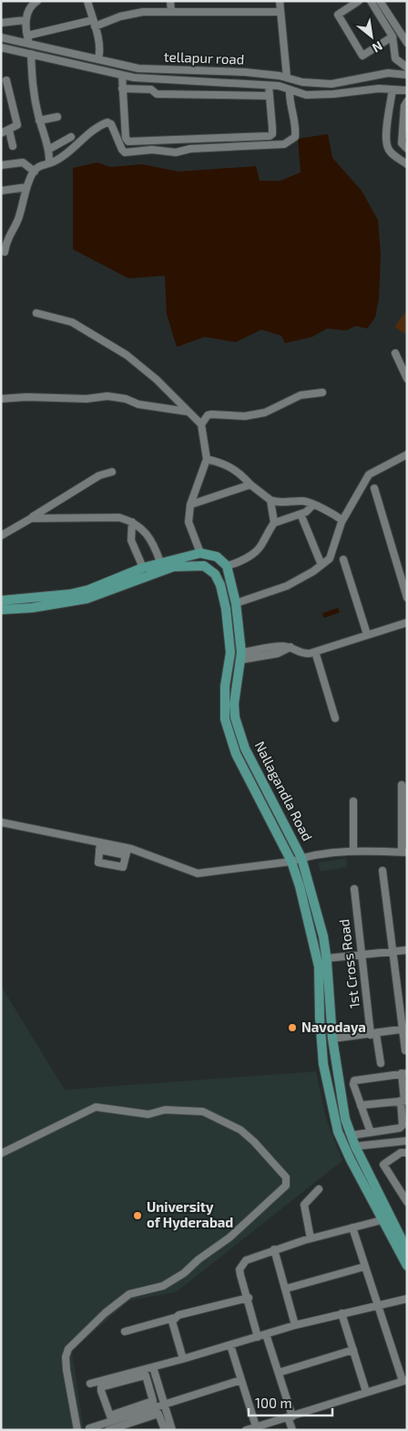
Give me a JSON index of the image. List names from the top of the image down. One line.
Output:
{"streets":{"main road":["Nallagandla Road"],"street":["tellapur road","1st Cross Road"]},"places":["Navodaya","University of Hyderabad"],"scale_bar":"100 m","north":"bottom right"}
